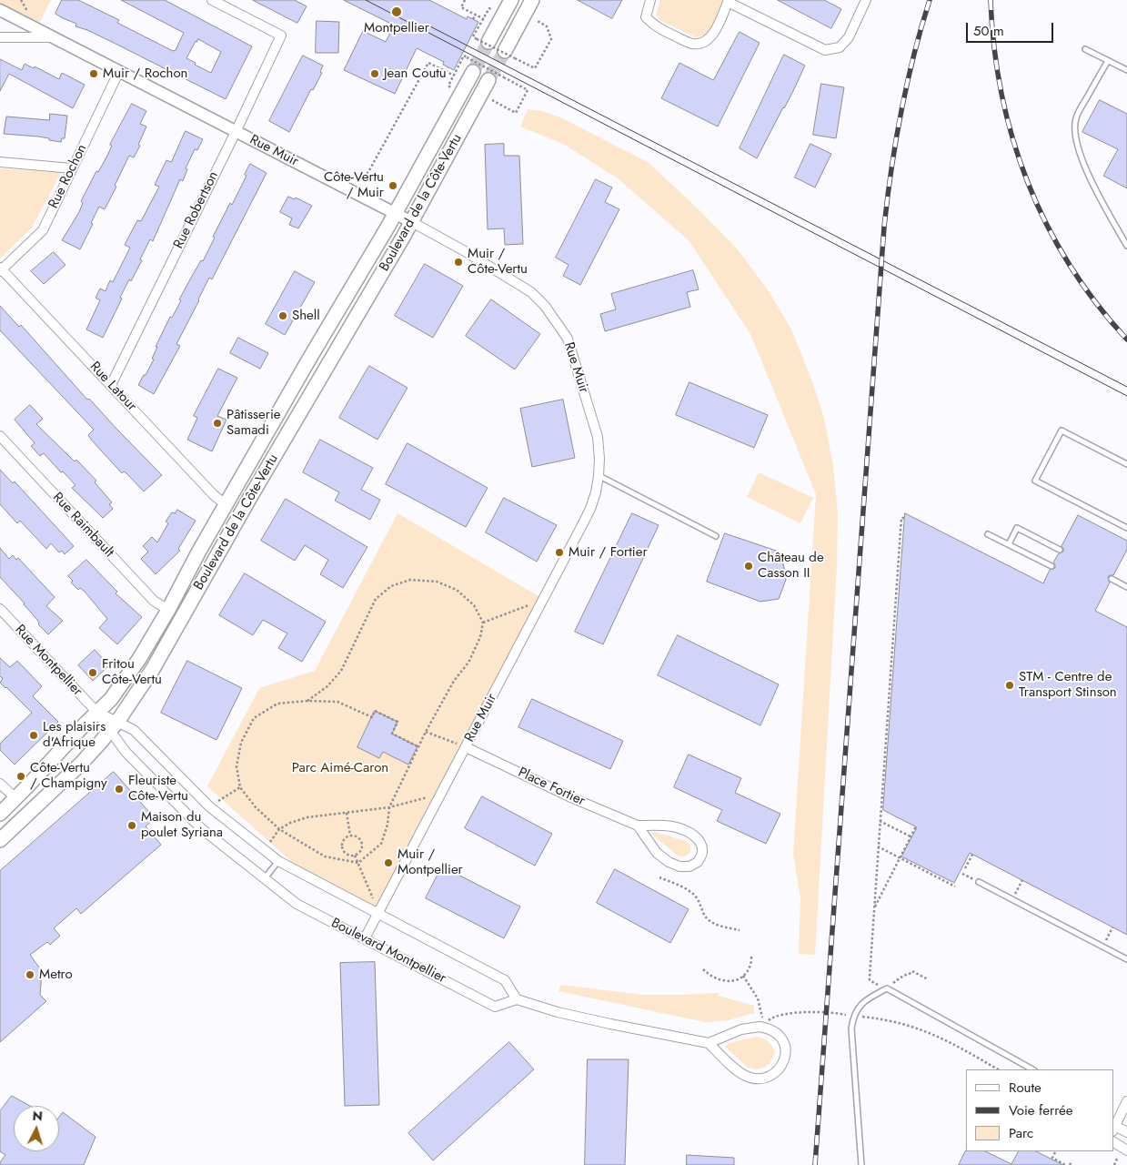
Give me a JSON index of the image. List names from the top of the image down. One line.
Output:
{"streets":{"main road":["Boulevard de la Côte-Vertu"],"street":["Rue Muir","Rue Rochon","Rue Robertson","Rue Latour","Rue Raimbault","Rue Montpellier","Place Fortier","Boulevard Montpellier"]},"crossings":[["Rue Muir","Rue Rochon"],["Rue Muir","Boulevard de la Côte-Vertu"],["Rue Muir","Rue Robertson"],["Rue Muir","Place Fortier"],["Rue Muir","Boulevard Montpellier"],["Rue Rochon","Rue Latour"],["Boulevard de la Côte-Vertu","Rue Latour"],["Boulevard de la Côte-Vertu","Rue Raimbault"],["Boulevard de la Côte-Vertu","Rue Montpellier"],["Boulevard de la Côte-Vertu","Boulevard Montpellier"],["Rue Robertson","Rue Latour"],["Rue Montpellier","Boulevard Montpellier"]],"parks":["Parc Aimé-Caron"],"places":["Montpellier","Muir / Rochon","Jean Coutu","Côte-Vertu / Muir","Muir / Côte-Vertu","Shell","Pâtisserie Samadi","Muir / Fortier","Château de Casson II","Fritou Côte-Vertu","STM - Centre de Transport Stinson","Les plaisirs d'Afrique","Côte-Vertu / Champigny","Fleuriste Côte-Vertu","Maison du poulet Syriana","Muir / Montpellier","Metro"],"legend":["Route","Voie ferrée","Parc"],"scale_bar":"50 m","north":"top"}
